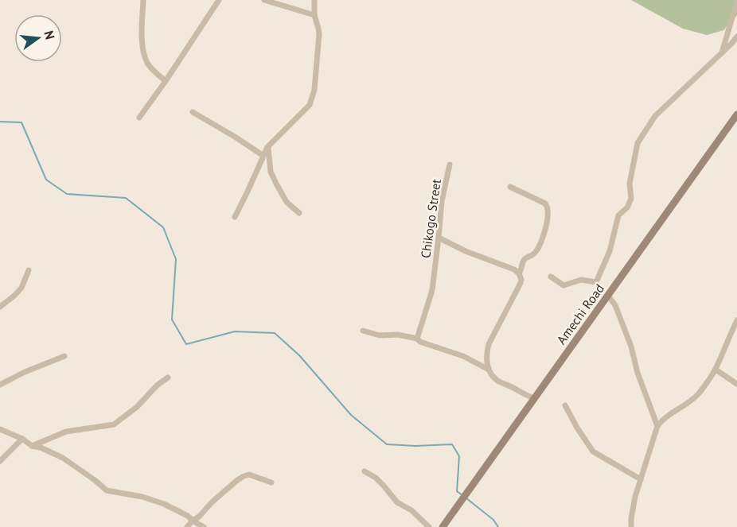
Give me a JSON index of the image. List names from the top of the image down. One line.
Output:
{"streets":{"main road":["Amechi Road"],"street":["Chikogo Street"]},"north":"right"}
